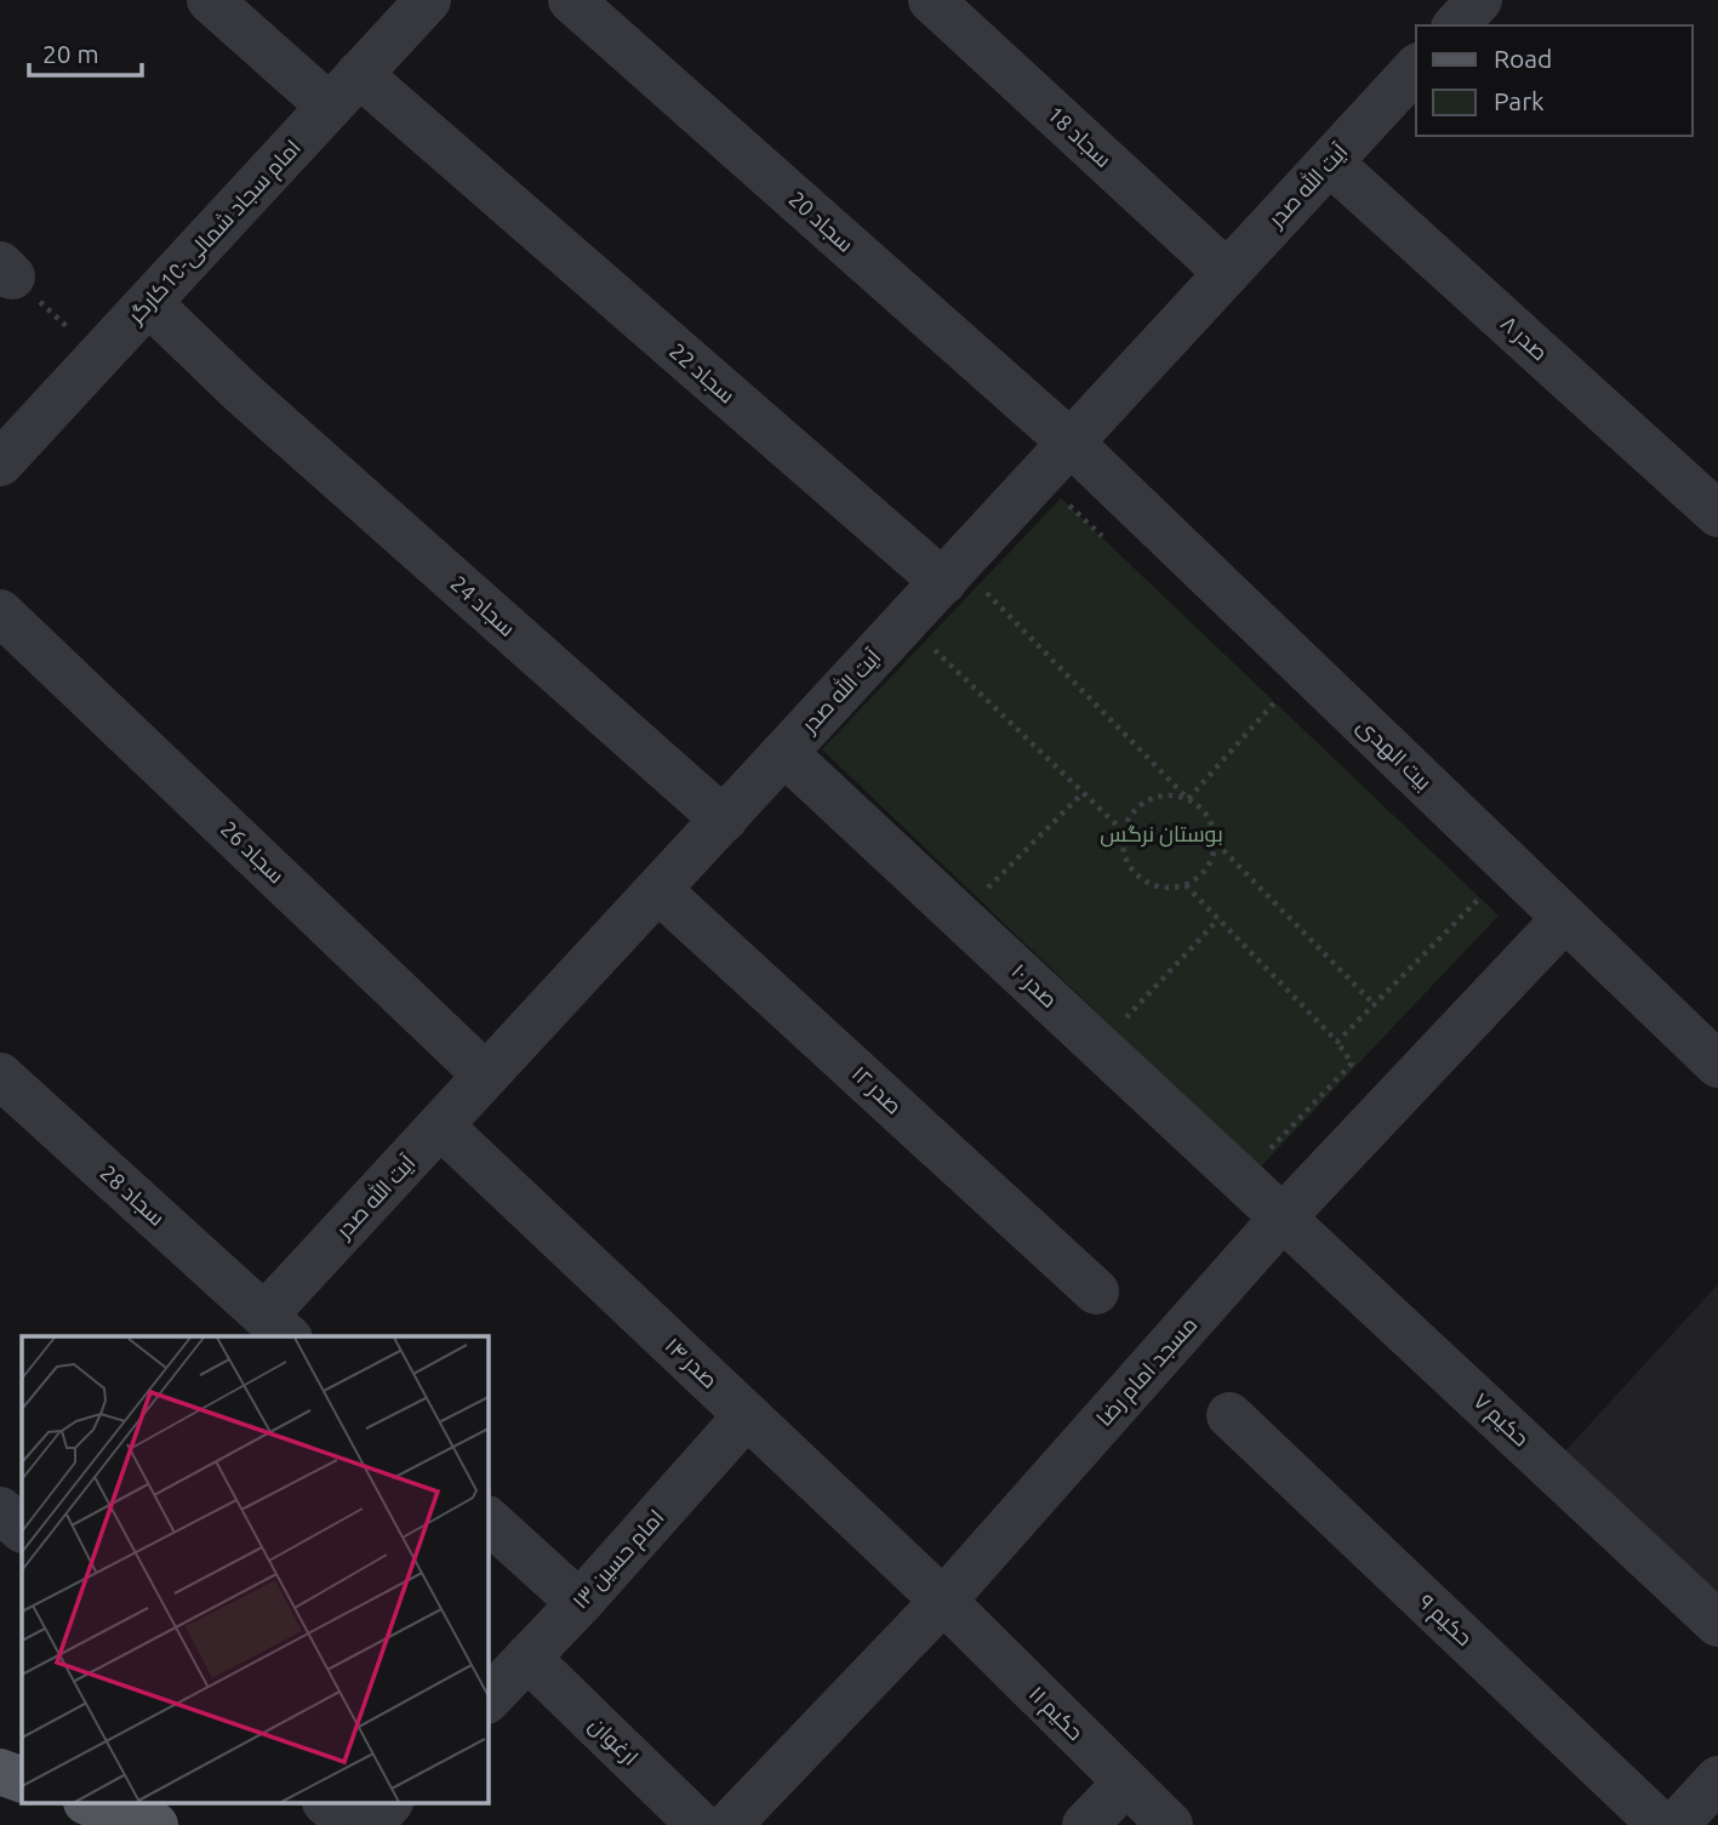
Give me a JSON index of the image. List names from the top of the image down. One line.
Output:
{"streets":{"street":["سجاد 18","آیت الله صدر","سجاد 20","امام سجاد شمالی-10کارگر","صدر ۸","سجاد 22","سجاد 24","بیت الهدی","سجاد 26","صدر ۱۰","صدر ۱۲","سجاد 28","صدر ۱۴","مسجد امام رضا","حکیم ۷","امام حسین ۱۳","حکیم ۹","حکیم ۱۱","ارغوان"]},"crossings":[["سجاد 18","آیت الله صدر"],["آیت الله صدر","سجاد 20"],["آیت الله صدر","صدر ۸"],["آیت الله صدر","سجاد 22"],["آیت الله صدر","سجاد 24"],["آیت الله صدر","بیت الهدی"],["آیت الله صدر","سجاد 26"],["آیت الله صدر","صدر ۱۰"],["آیت الله صدر","صدر ۱۲"],["آیت الله صدر","سجاد 28"],["آیت الله صدر","صدر ۱۴"],["سجاد 20","بیت الهدی"],["امام سجاد شمالی-10کارگر","سجاد 22"],["امام سجاد شمالی-10کارگر","سجاد 24"],["بیت الهدی","مسجد امام رضا"],["صدر ۱۰","مسجد امام رضا"],["صدر ۱۰","حکیم ۷"],["صدر ۱۴","مسجد امام رضا"],["صدر ۱۴","امام حسین ۱۳"],["صدر ۱۴","حکیم ۱۱"],["مسجد امام رضا","حکیم ۷"],["مسجد امام رضا","حکیم ۱۱"],["امام حسین ۱۳","ارغوان"]],"parks":["بوستان نرگس"],"legend":["Road","Park"],"scale_bar":"20 m"}
